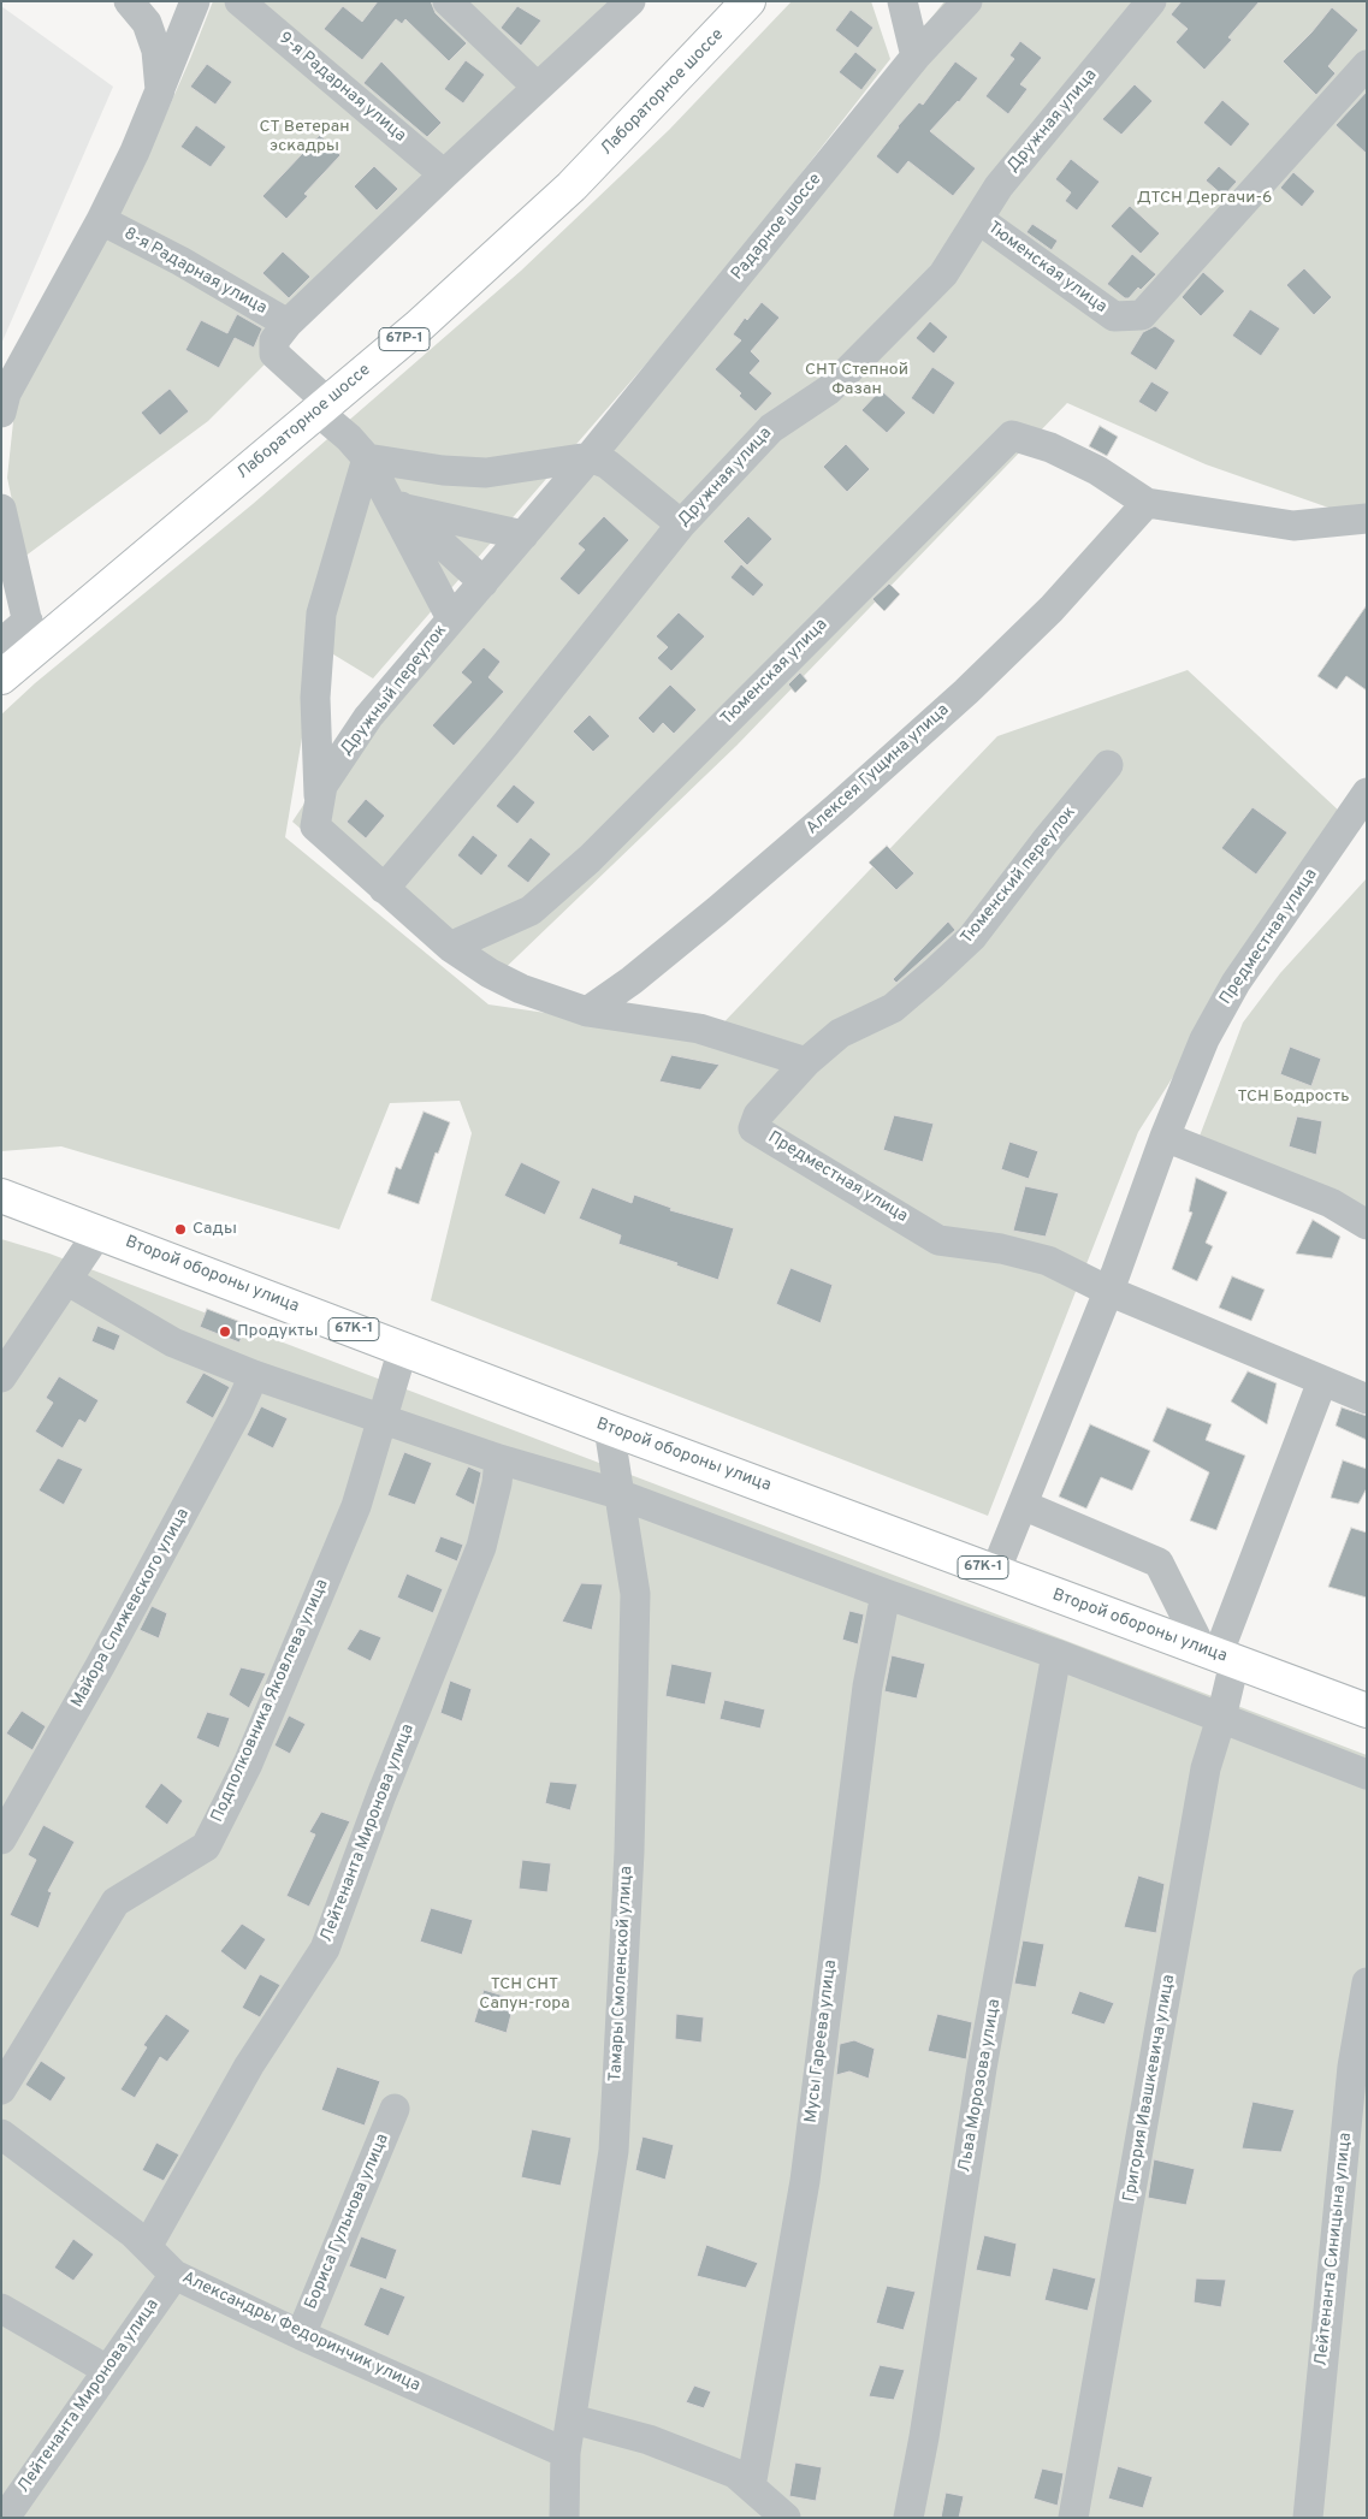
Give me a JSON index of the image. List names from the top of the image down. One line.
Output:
{"streets":{"main road":["Лабораторное шоссе","67Р-1","Второй обороны улица","67К-1"],"street":["9-я Радарная улица","Дружная улица","Радарное шоссе","Тюменская улица","8-я Радарная улица","Дружный переулок","Алексея Гущина улица","Тюменский переулок","Предместная улица","Майора Слижевского улица","Подполковника Яковлева улица","Лейтенанта Миронова улица","Тамары Смоленской улица","Мусы Гареева улица","Льва Морозова улица","Григория Ивашкевича улица","Бориса Гульнова улица","Лейтенанта Синицына улица","Александры Федоринчик улица"]},"crossings":[["Дружная улица","Тюменская улица"],["Дружная улица","Дружный переулок"],["Радарное шоссе","Дружный переулок"],["Тюменская улица","Дружный переулок"],["Тюменская улица","Алексея Гущина улица"],["Дружный переулок","Алексея Гущина улица"],["Тюменский переулок","Предместная улица"],["Предместная улица","Второй обороны улица"],["Второй обороны улица","Подполковника Яковлева улица"],["Второй обороны улица","Тамары Смоленской улица"],["Второй обороны улица","Григория Ивашкевича улица"],["Лейтенанта Миронова улица","Александры Федоринчик улица"],["Тамары Смоленской улица","Александры Федоринчик улица"],["Бориса Гульнова улица","Александры Федоринчик улица"]],"parks":["СТ Ветеран эскадры","ДТСН Дергачи-6","СНТ Степной Фазан","ТСН Бодрость","ТСН СНТ Сапун-гора"],"places":["Сады","Продукты"]}
